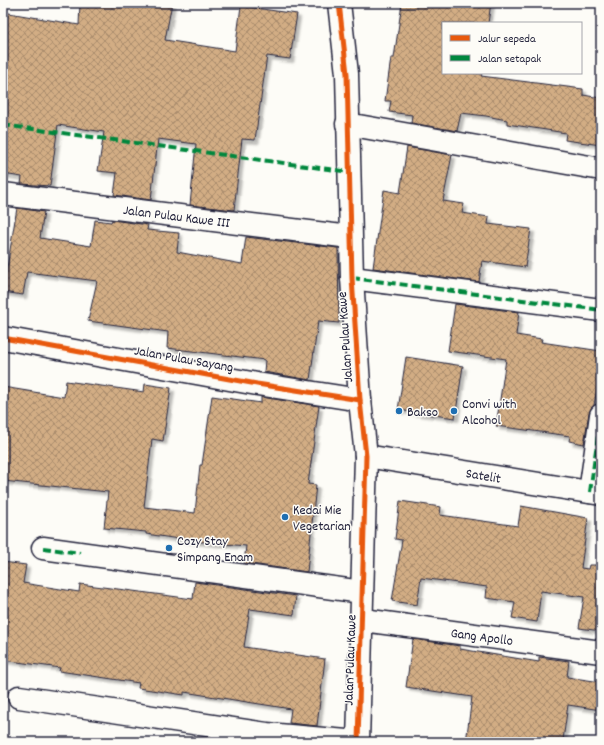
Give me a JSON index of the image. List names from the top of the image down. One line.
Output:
{"streets":{"street":["Jalan Pulau Kawe III","Jalan Pulau Kawe","Jalan Pulau Sayang","Satelit","Gang Apollo"]},"crossings":[["Jalan Pulau Kawe III","Jalan Pulau Kawe"],["Jalan Pulau Kawe","Jalan Pulau Sayang"],["Jalan Pulau Kawe","Satelit"],["Jalan Pulau Kawe","Gang Apollo"]],"places":["Bakso","Convi with Alcohol","Kedai Mie Vegetarian","Cozy Stay Simpang Enam"],"legend":["Jalur sepeda","Jalan setapak"]}
